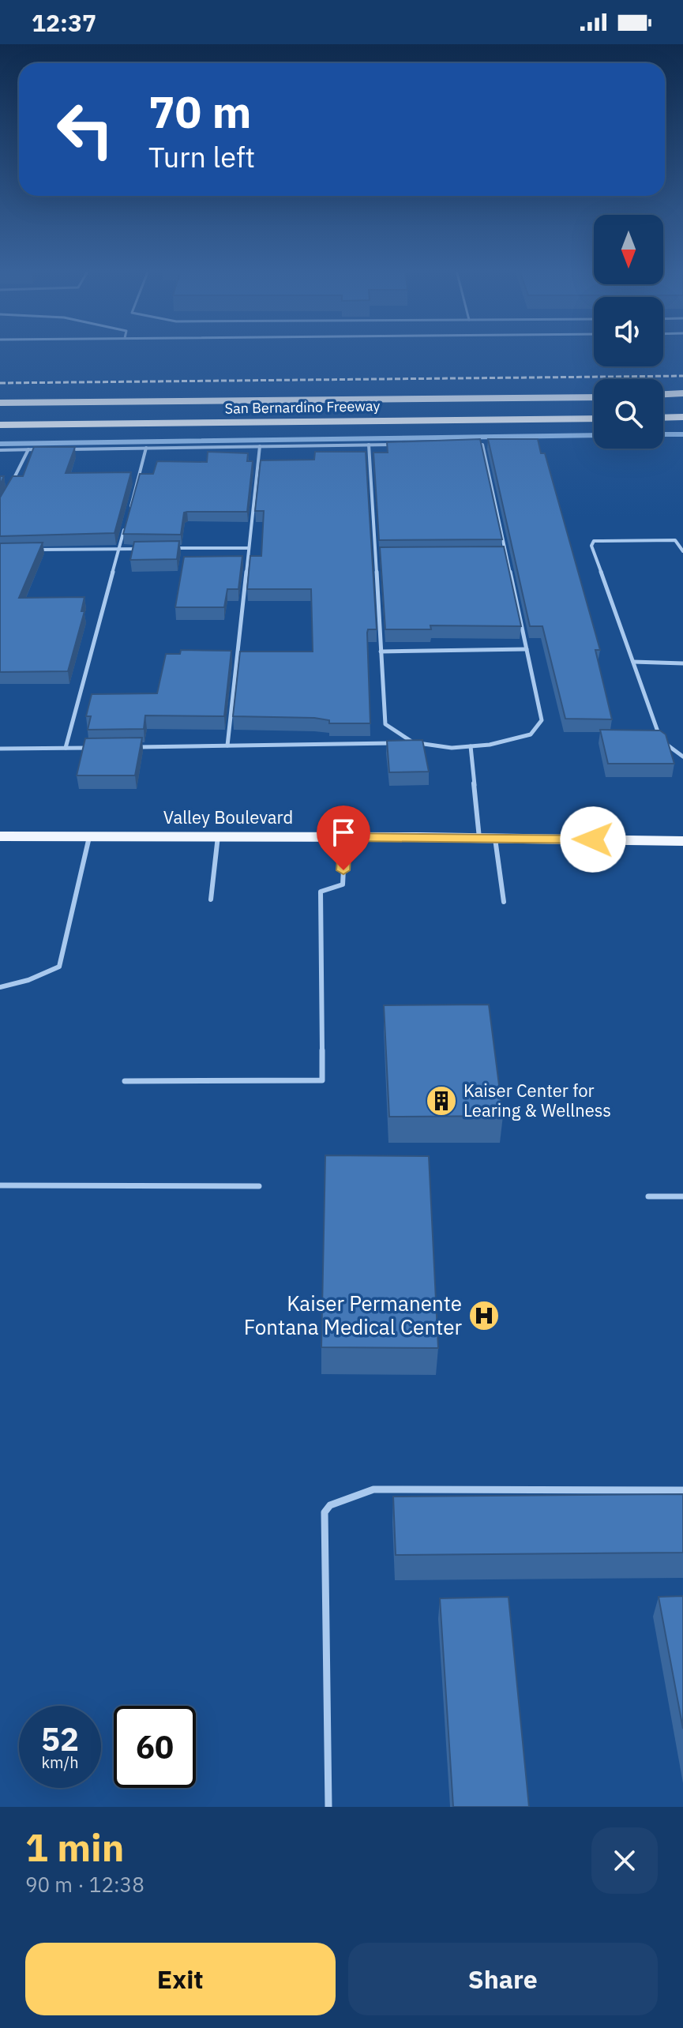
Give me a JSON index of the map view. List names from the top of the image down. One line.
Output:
{"streets":{"highway":["San Bernardino Freeway"],"main road":["Valley Boulevard"]},"places":{"building":["Kaiser Center for Learing & Wellness"],"hospital":["Kaiser Permanente Fontana Medical Center"]},"north":"bottom","page":{"status":"12:37","turn":["70 m","Turn left"],"speed":"52 km/h","limit":"60","heading":["1 min","90 m · 12:38"],"buttons":["Exit","Share"]}}
